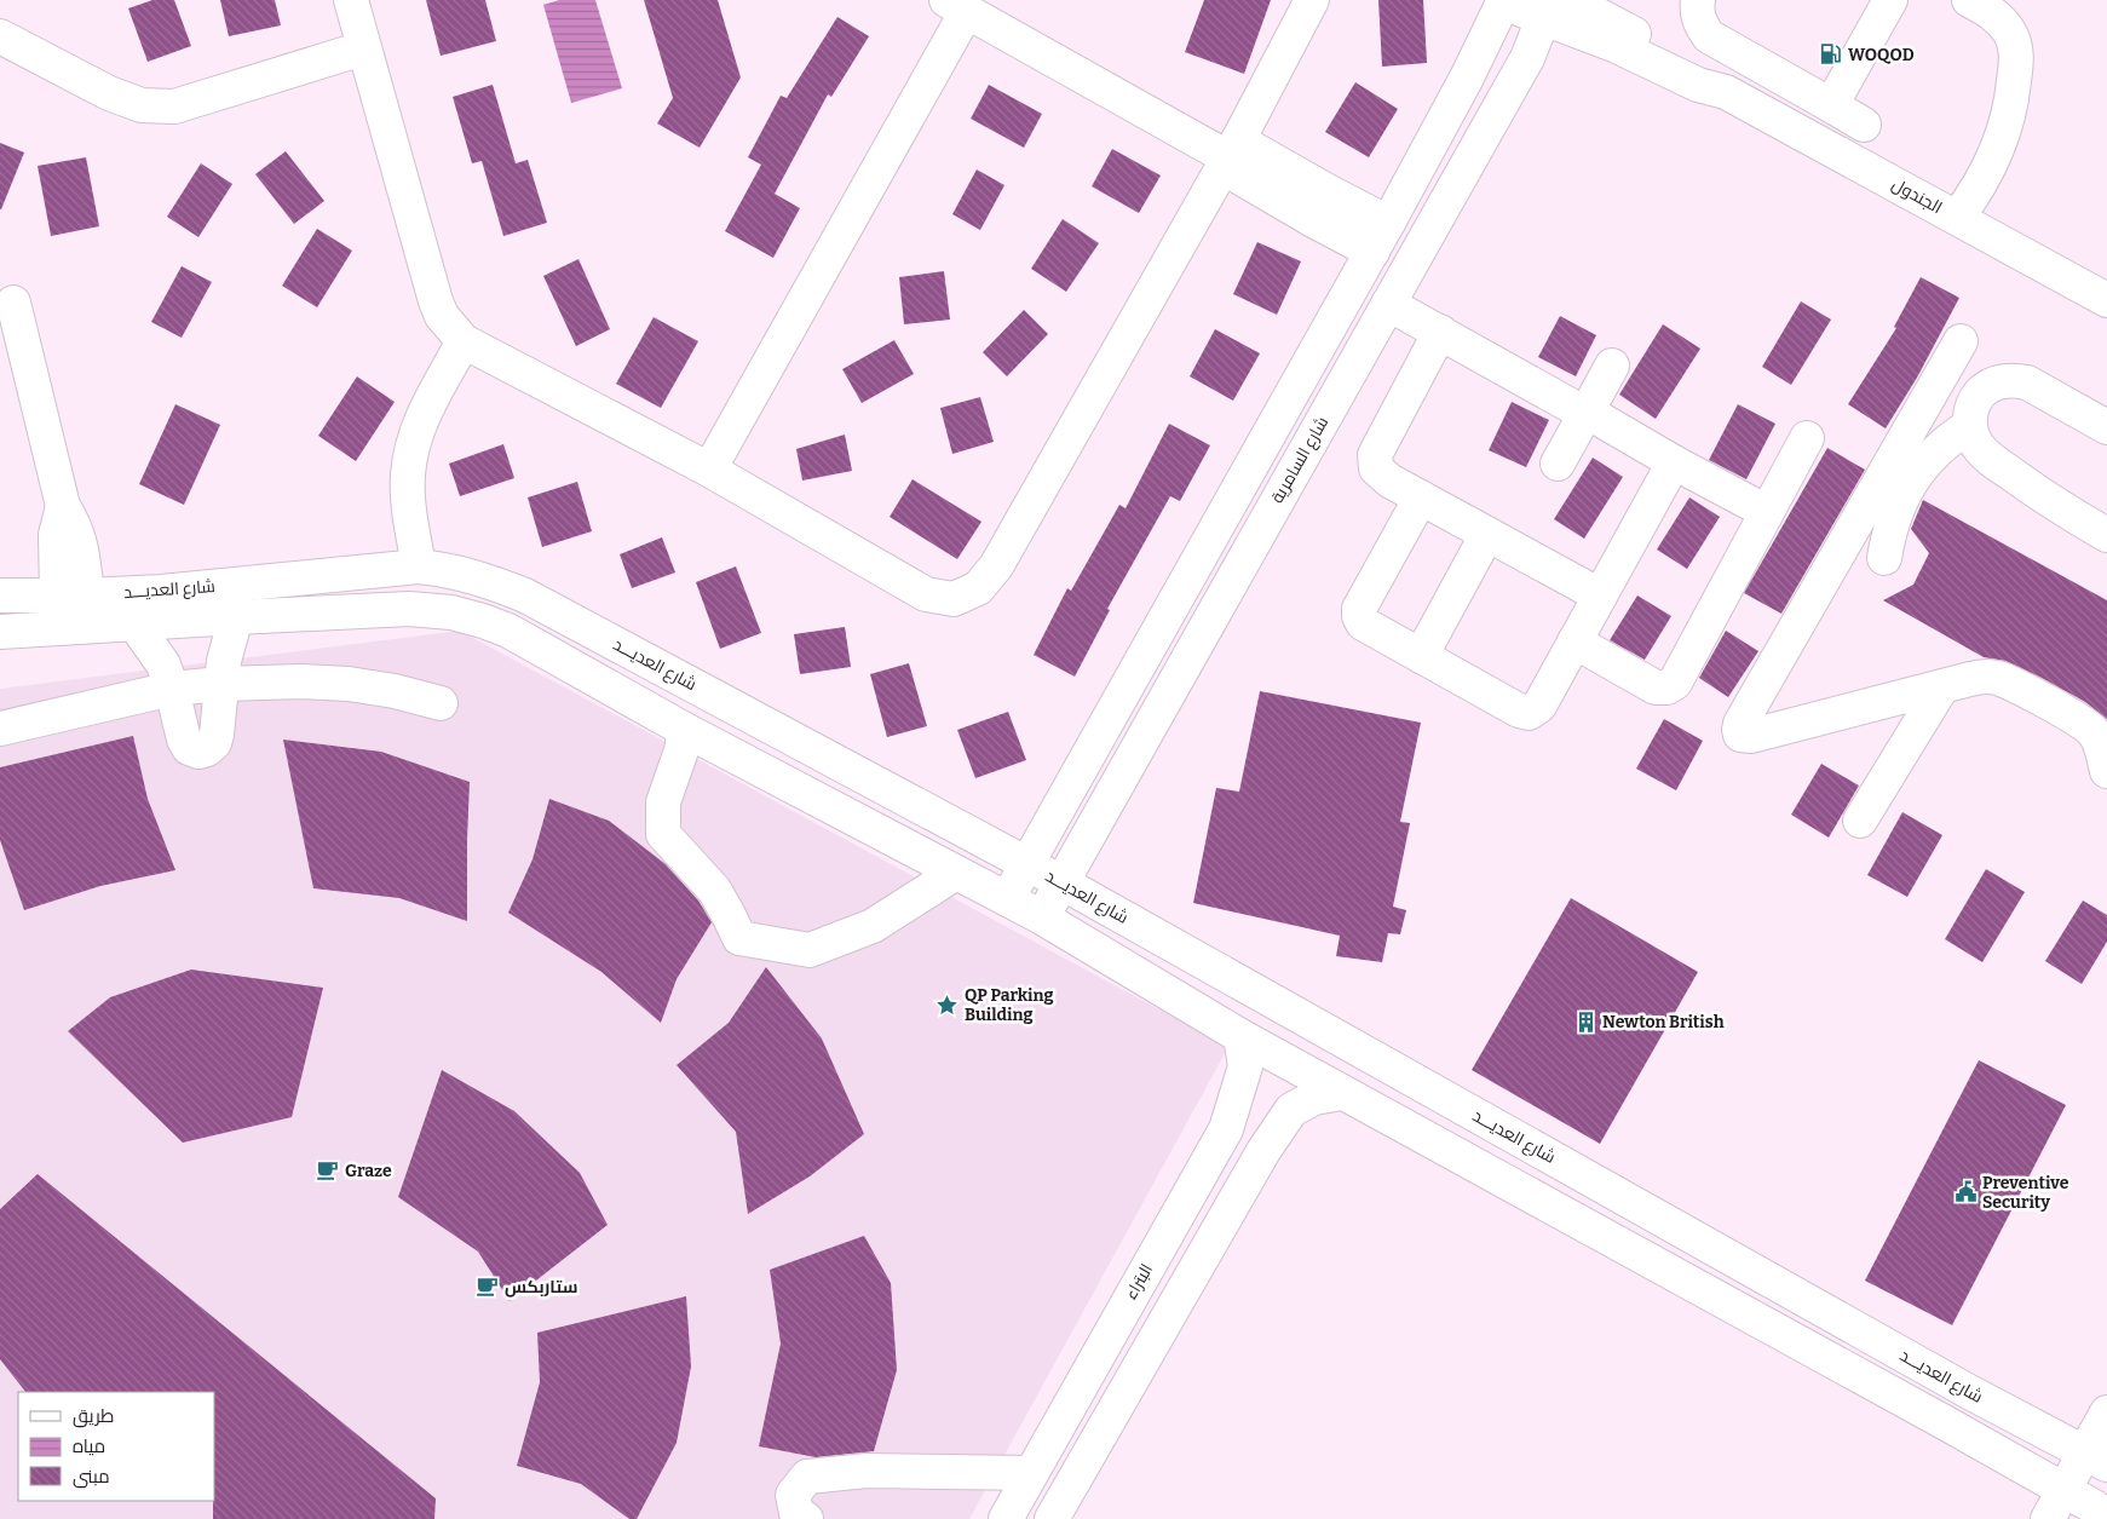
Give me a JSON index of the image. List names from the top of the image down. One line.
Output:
{"streets":{"street":["الجندول","شارع السامرية","شارع العديـــد","البتراء"]},"crossings":[["الجندول","شارع السامرية"],["شارع السامرية","شارع العديـــد"],["شارع العديـــد","البتراء"]],"places":{"fuel station":["WOQOD"],"place":["QP Parking Building"],"building":["Newton British"],"cafe":["Graze","ستاربكس"],"public building":["Preventive Security"]},"legend":["طريق","مياه","مبنى"]}
